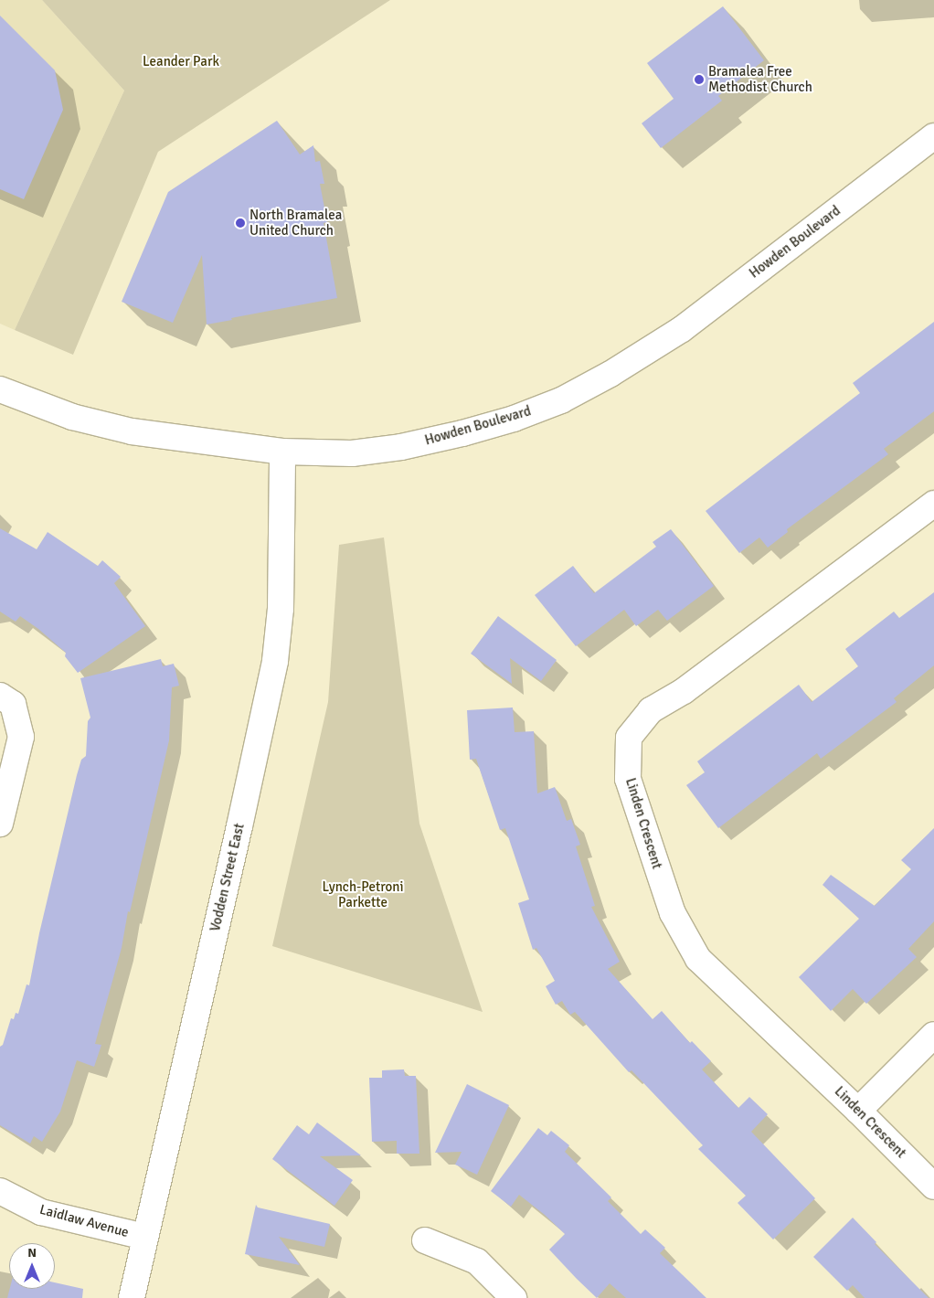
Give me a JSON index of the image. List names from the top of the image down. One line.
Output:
{"streets":{"street":["Howden Boulevard","Linden Crescent","Vodden Street East","Laidlaw Avenue"]},"crossings":[["Howden Boulevard","Vodden Street East"],["Vodden Street East","Laidlaw Avenue"]],"parks":["Leander Park","Lynch-Petroni Parkette"],"places":["Bramalea Free Methodist Church","North Bramalea United Church"],"north":"top"}
